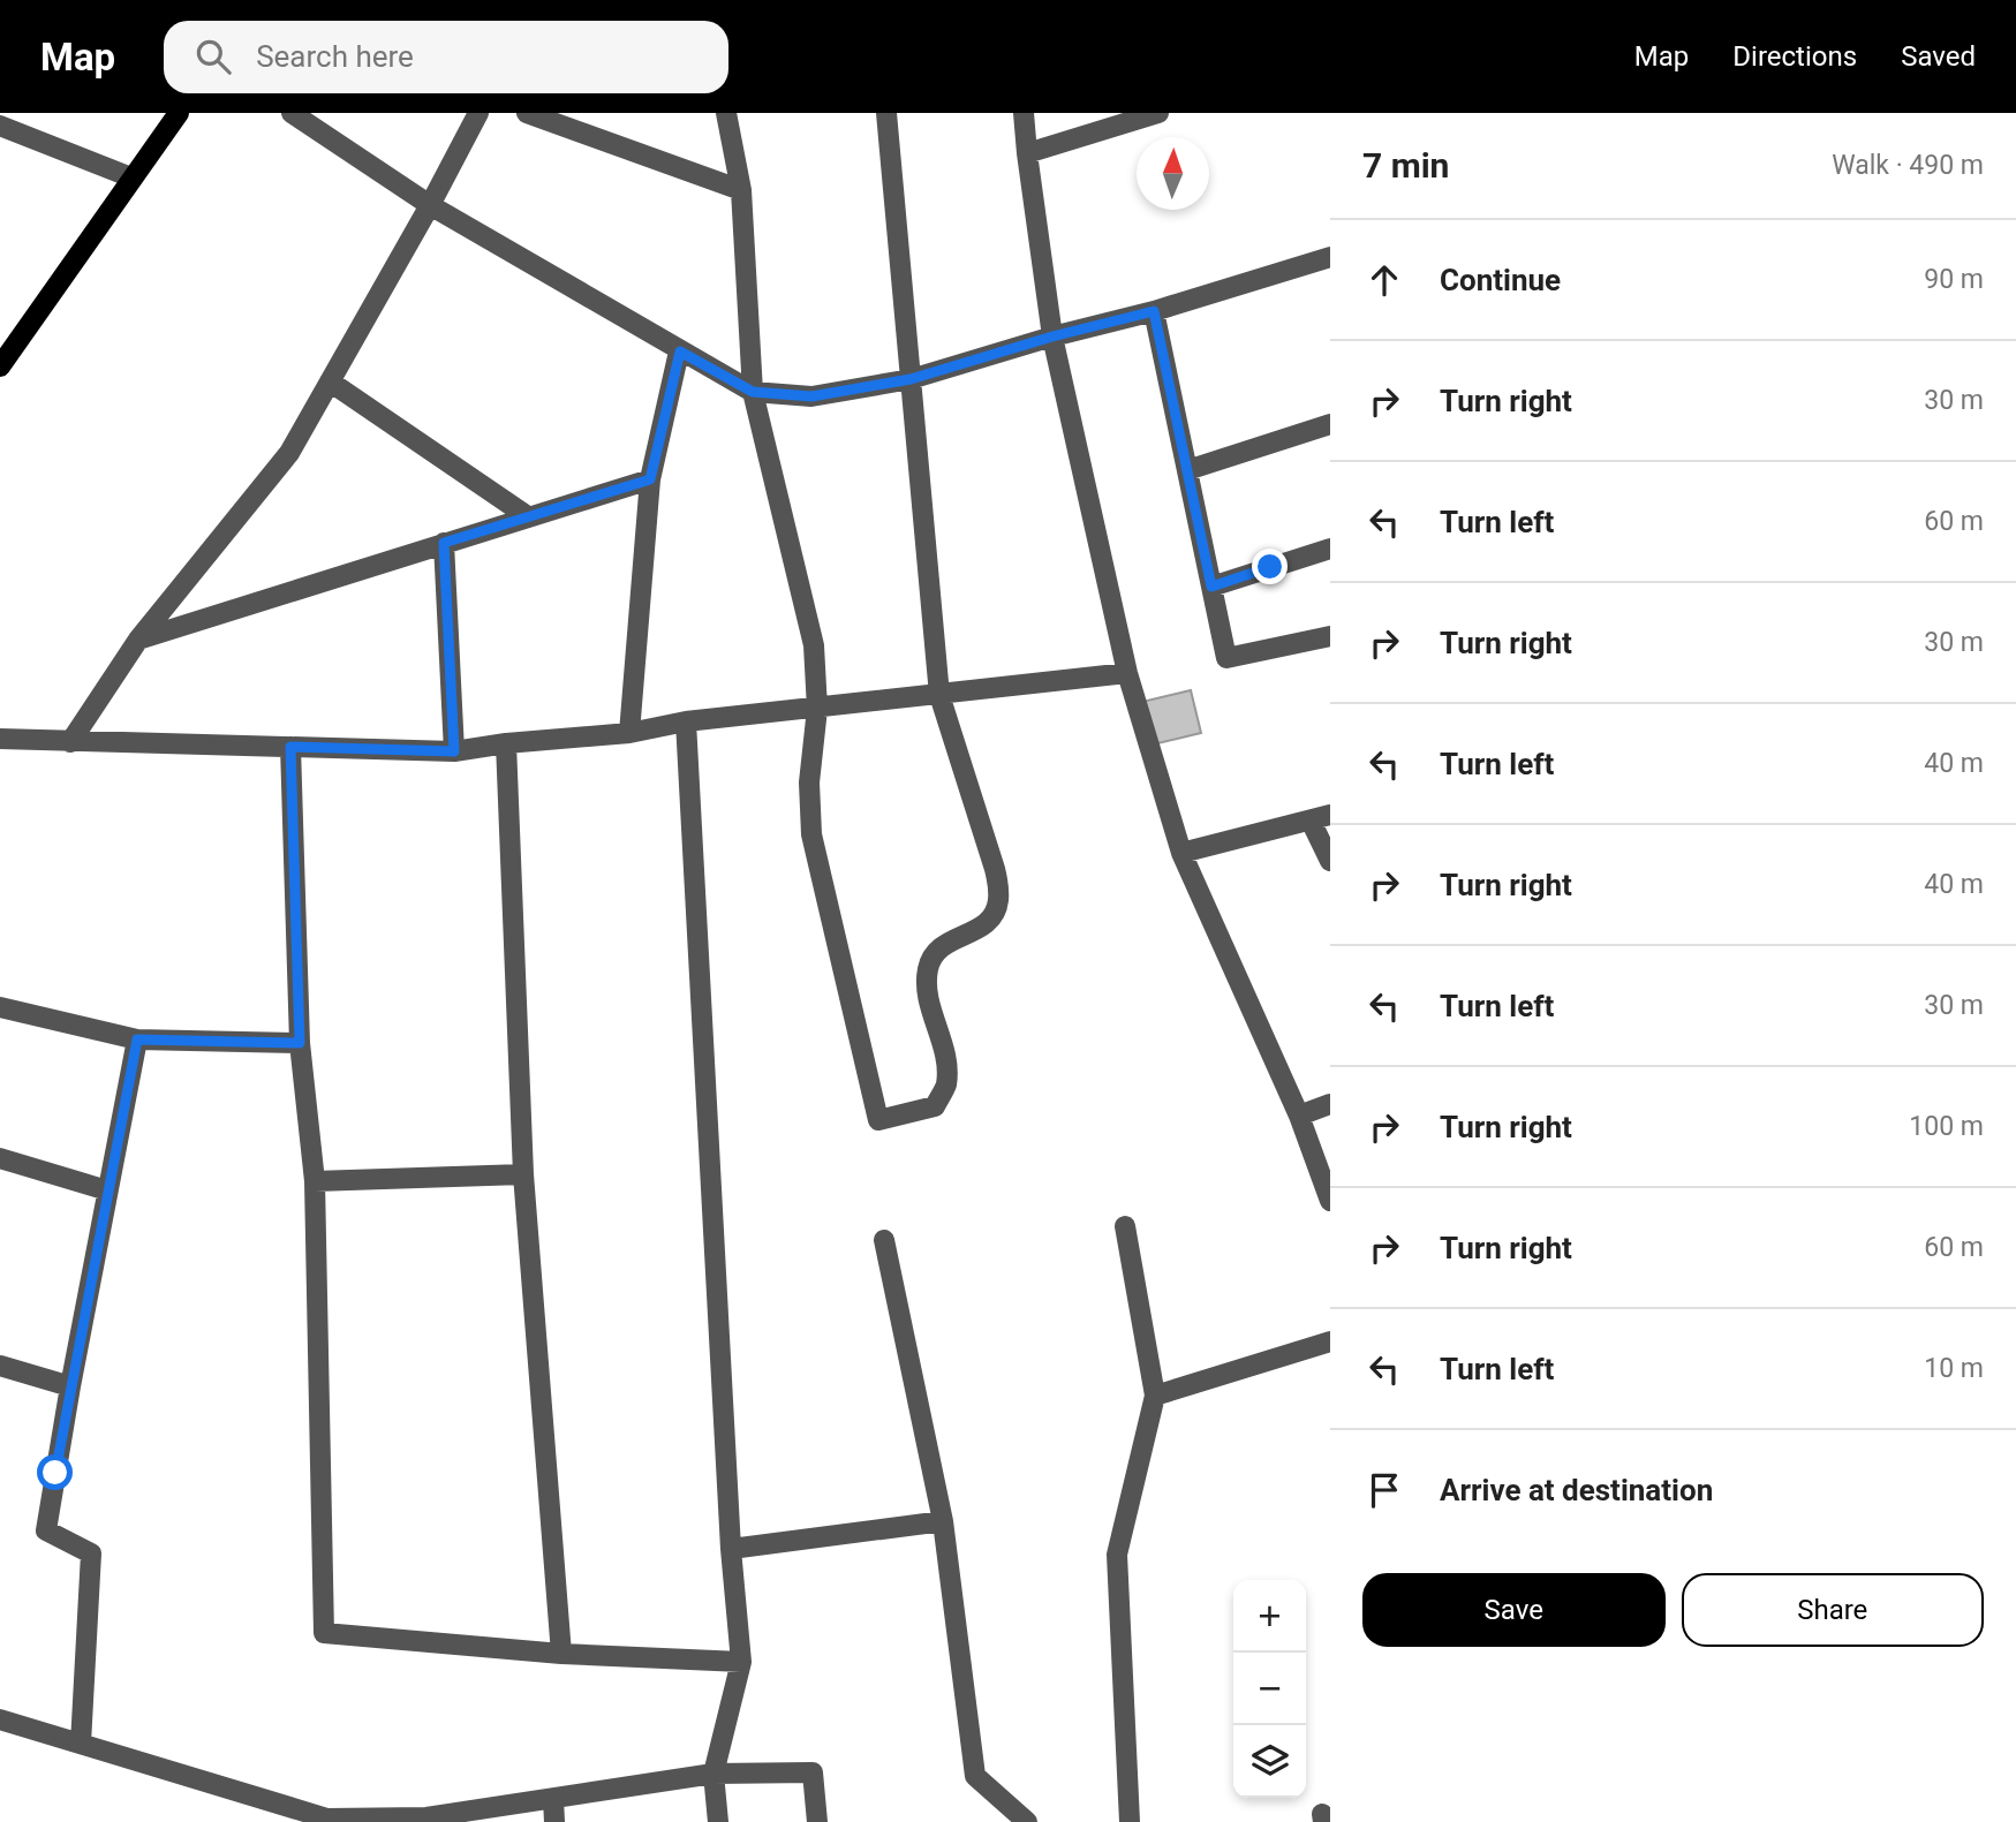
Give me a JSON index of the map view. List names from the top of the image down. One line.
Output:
{"north":"top","page":{"header":"Map","search":"Search here","nav":["Map","Directions","Saved"],"heading":["7 min","Walk · 490 m"],"list":[["Continue","90 m"],["Turn right","30 m"],["Turn left","60 m"],["Turn right","30 m"],["Turn left","40 m"],["Turn right","40 m"],["Turn left","30 m"],["Turn right","100 m"],["Turn right","60 m"],["Turn left","10 m"],"Arrive at destination"],"buttons":["Save","Share"],"map_buttons":["+","−"]}}
